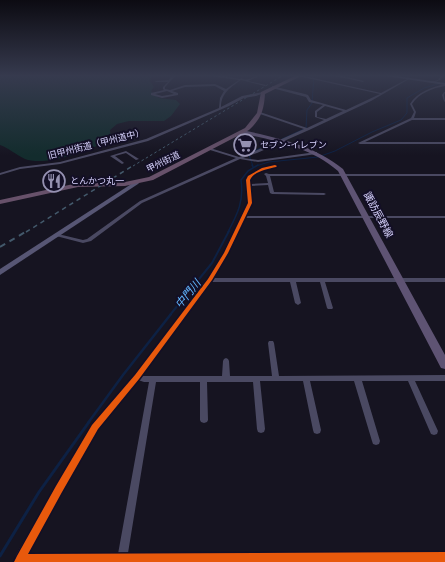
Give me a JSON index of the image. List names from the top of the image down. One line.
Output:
{"streets":{"highway":["甲州街道"],"main road":["諏訪辰野線"],"street":["旧甲州街道（甲州道中）"]},"crossings":[["甲州街道","諏訪辰野線"]],"water":["中門川"],"places":{"supermarket":["セブン-イレブン"],"restaurant":["とんかつ丸一"]}}
